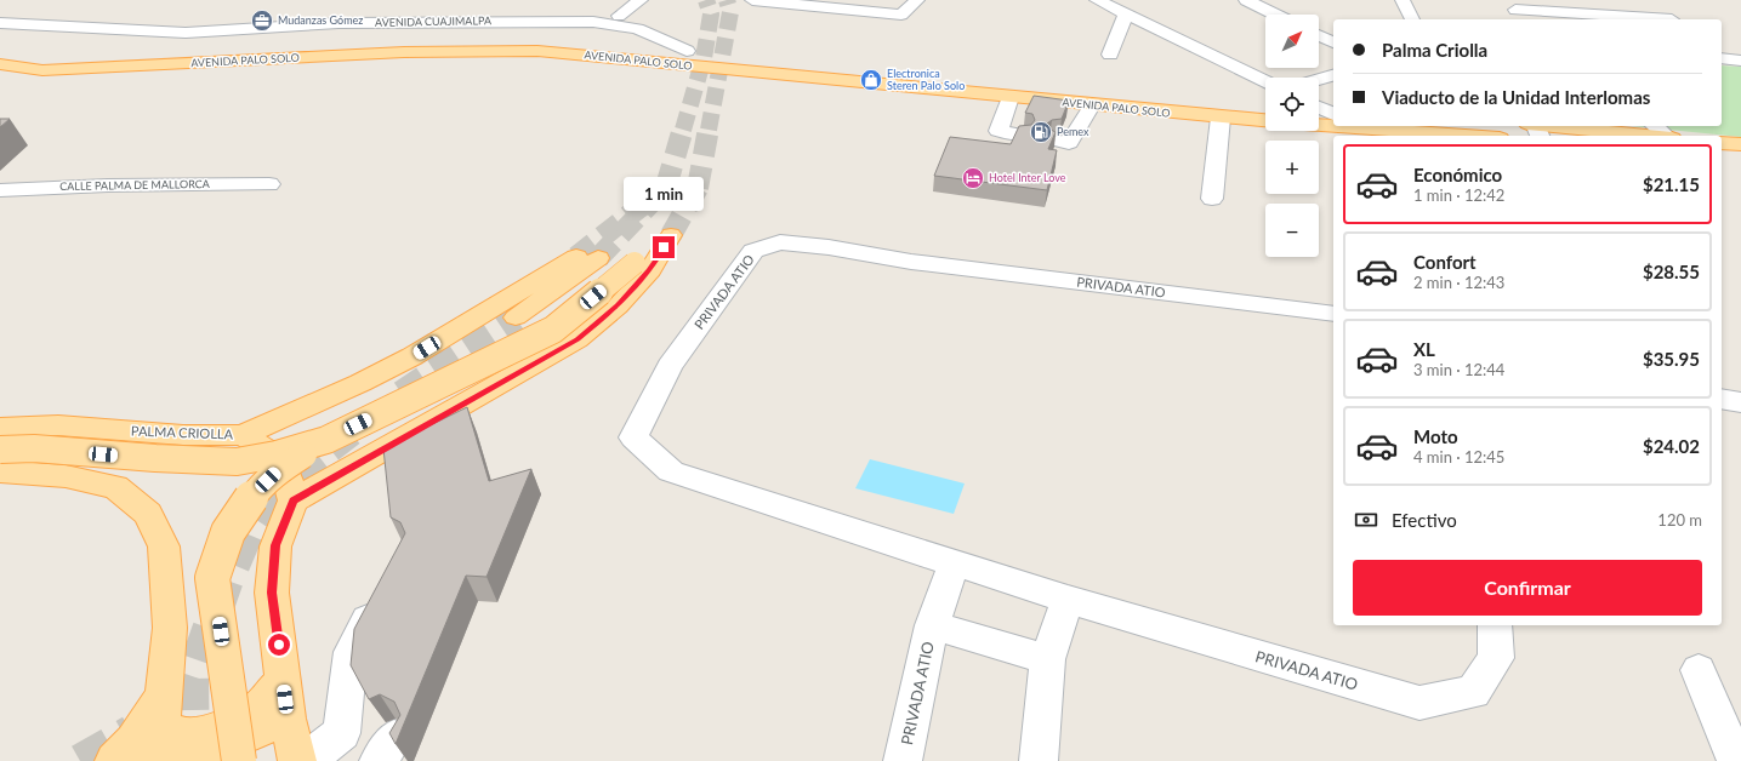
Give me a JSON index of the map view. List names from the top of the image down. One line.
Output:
{"streets":{"main road":["AVENIDA PALO SOLO","PALMA CRIOLLA"],"street":["AVENIDA CUAJIMALPA","CALLE PALMA DE MALLORCA","PRIVADA ATIO"]},"crossings":[["AVENIDA CUAJIMALPA","AVENIDA PALO SOLO"]],"places":{"office":["Mudanzas Gómez"],"shop":["Electronica Steren Palo Solo"],"fuel station":["Pemex"],"hotel":["Hotel Inter Love"]},"north":"top right","page":{"map_buttons":["+","−"],"banner":["Palma Criolla","Viaducto de la Unidad Interlomas"],"list":[{"name":"Económico","note":"1 min · 12:42","value":"$21.15"},{"name":"Confort","note":"2 min · 12:43","value":"$28.55"},{"name":"XL","note":"3 min · 12:44","value":"$35.95"},{"name":"Moto","note":"4 min · 12:45","value":"$24.02"}],"bubble":"1 min","pay":["Efectivo","120 m"],"buttons":"Confirmar"}}
